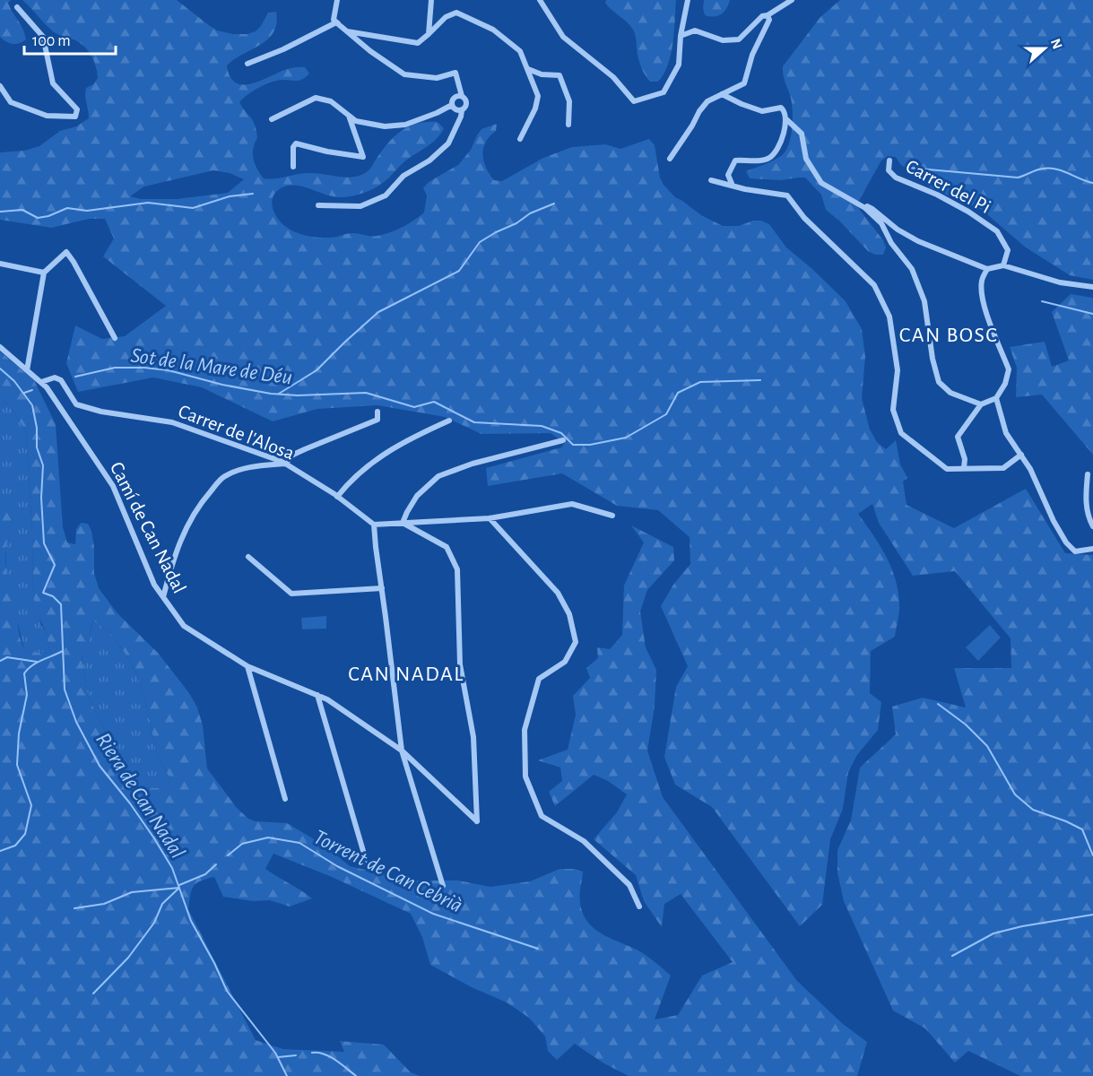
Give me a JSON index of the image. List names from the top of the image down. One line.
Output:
{"streets":{"street":["Carrer del Pi","Carrer de l'Alosa","Camí de Can Nadal"]},"crossings":[["Carrer de l'Alosa","Camí de Can Nadal"]],"districts":["CAN BOSC","CAN NADAL"],"water":["Sot de la Mare de Déu","Riera de Can Nadal","Torrent de Can Cebrià"],"scale_bar":"100 m","north":"right"}
